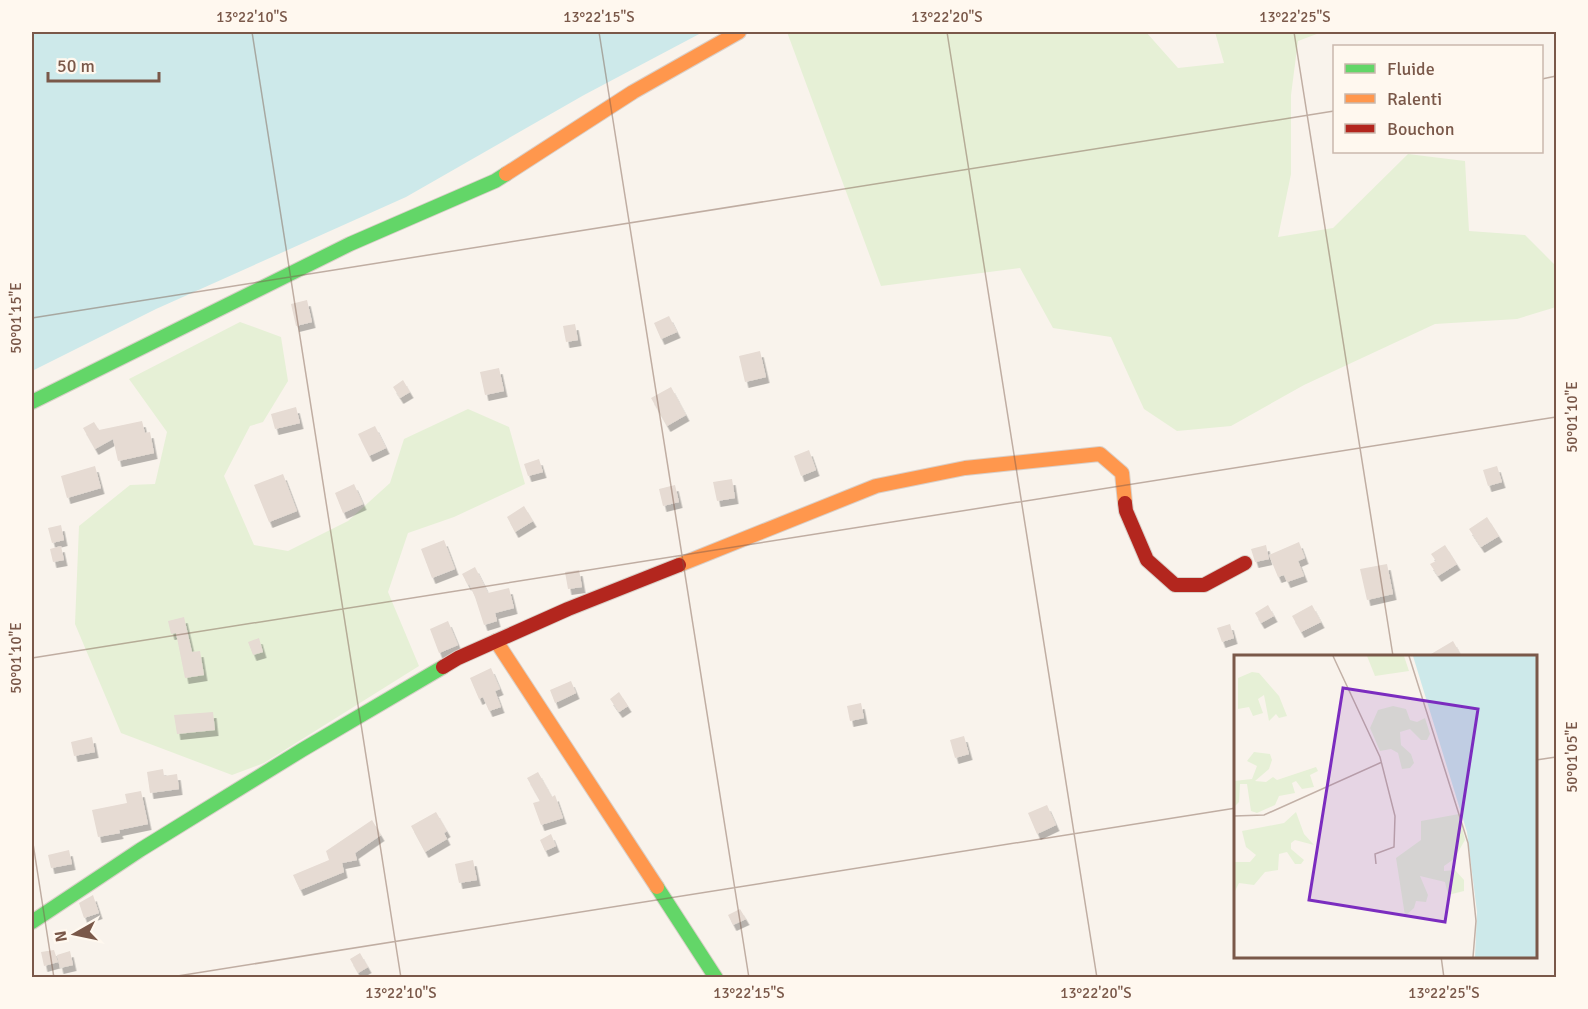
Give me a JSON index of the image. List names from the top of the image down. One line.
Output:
{"legend":["Fluide","Ralenti","Bouchon"],"scale_bar":"50 m","north":"left","coordinates":["13°22'10\"S","13°22'15\"S","13°22'20\"S","13°22'25\"S","50°01'15\"E","50°01'10\"E","50°01'05\"E"]}
